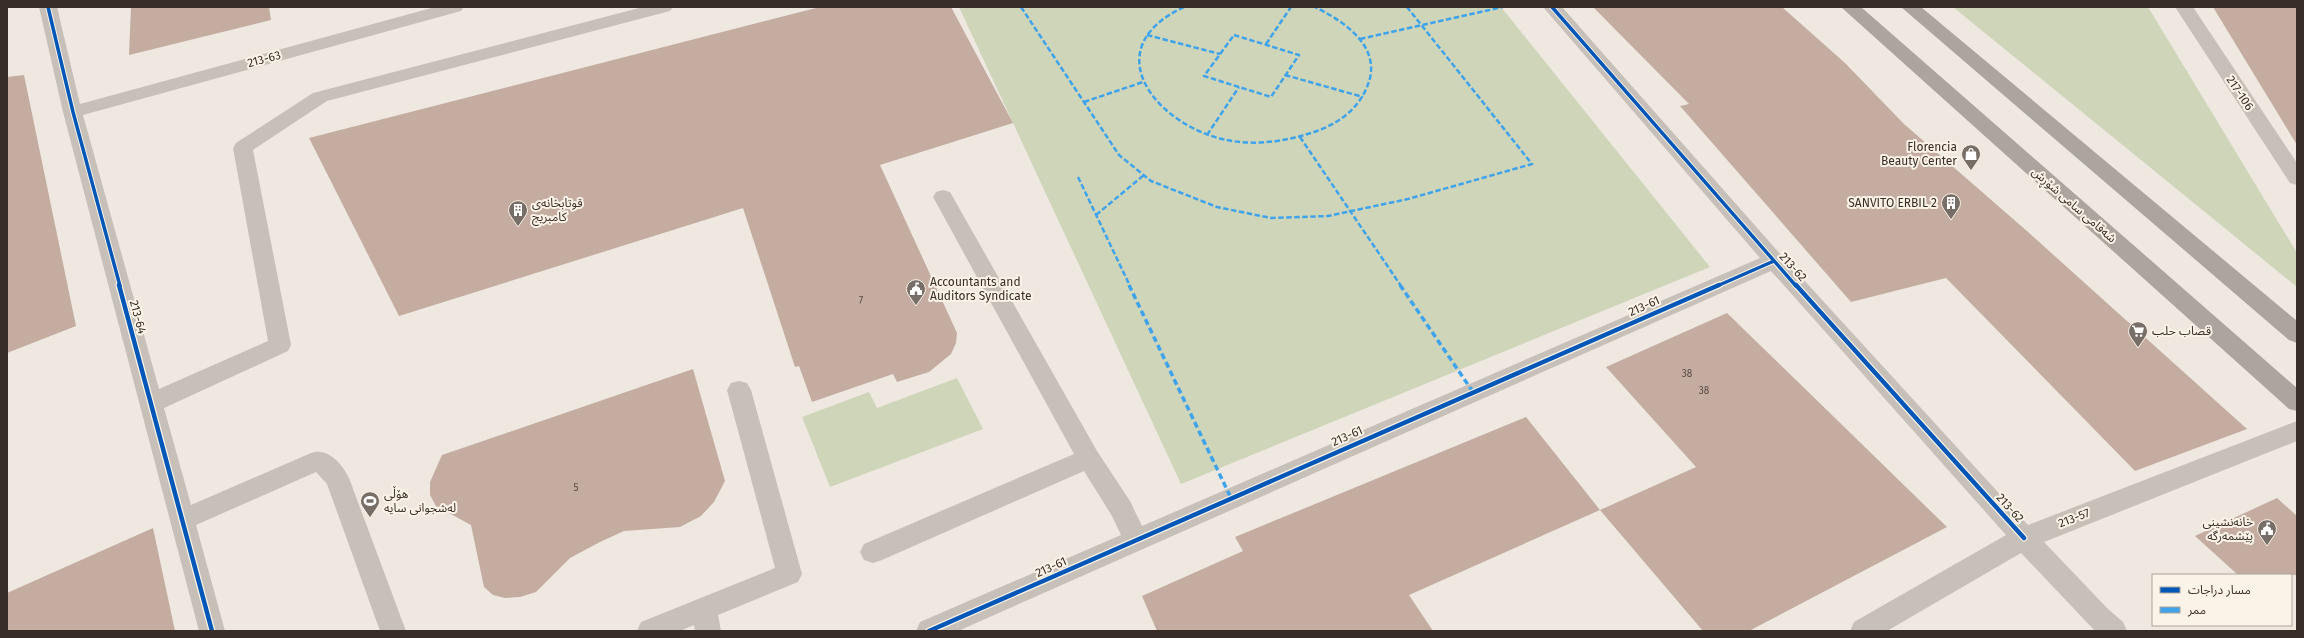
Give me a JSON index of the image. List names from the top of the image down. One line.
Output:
{"streets":{"main road":["شەقامی سامی شۆڕش"],"street":["213-63","217-106","213-62","213-61","213-64","213-57"]},"crossings":[["213-63","213-64"],["213-62","213-61"],["213-62","213-57"]],"places":{"shop":["Florencia Beauty Center"],"building":["SANVITO ERBIL 2","قوتابخانەی کامبریج"],"public building":["Accountants and Auditors Syndicate","خانەنشینی پێشمەرگە"],"supermarket":["قصاب حلب"],"sports":["هۆڵی لەشجوانی سایە"]},"house_numbers":["7","38","38","5"],"legend":["مسار دراجات","ممر"]}
